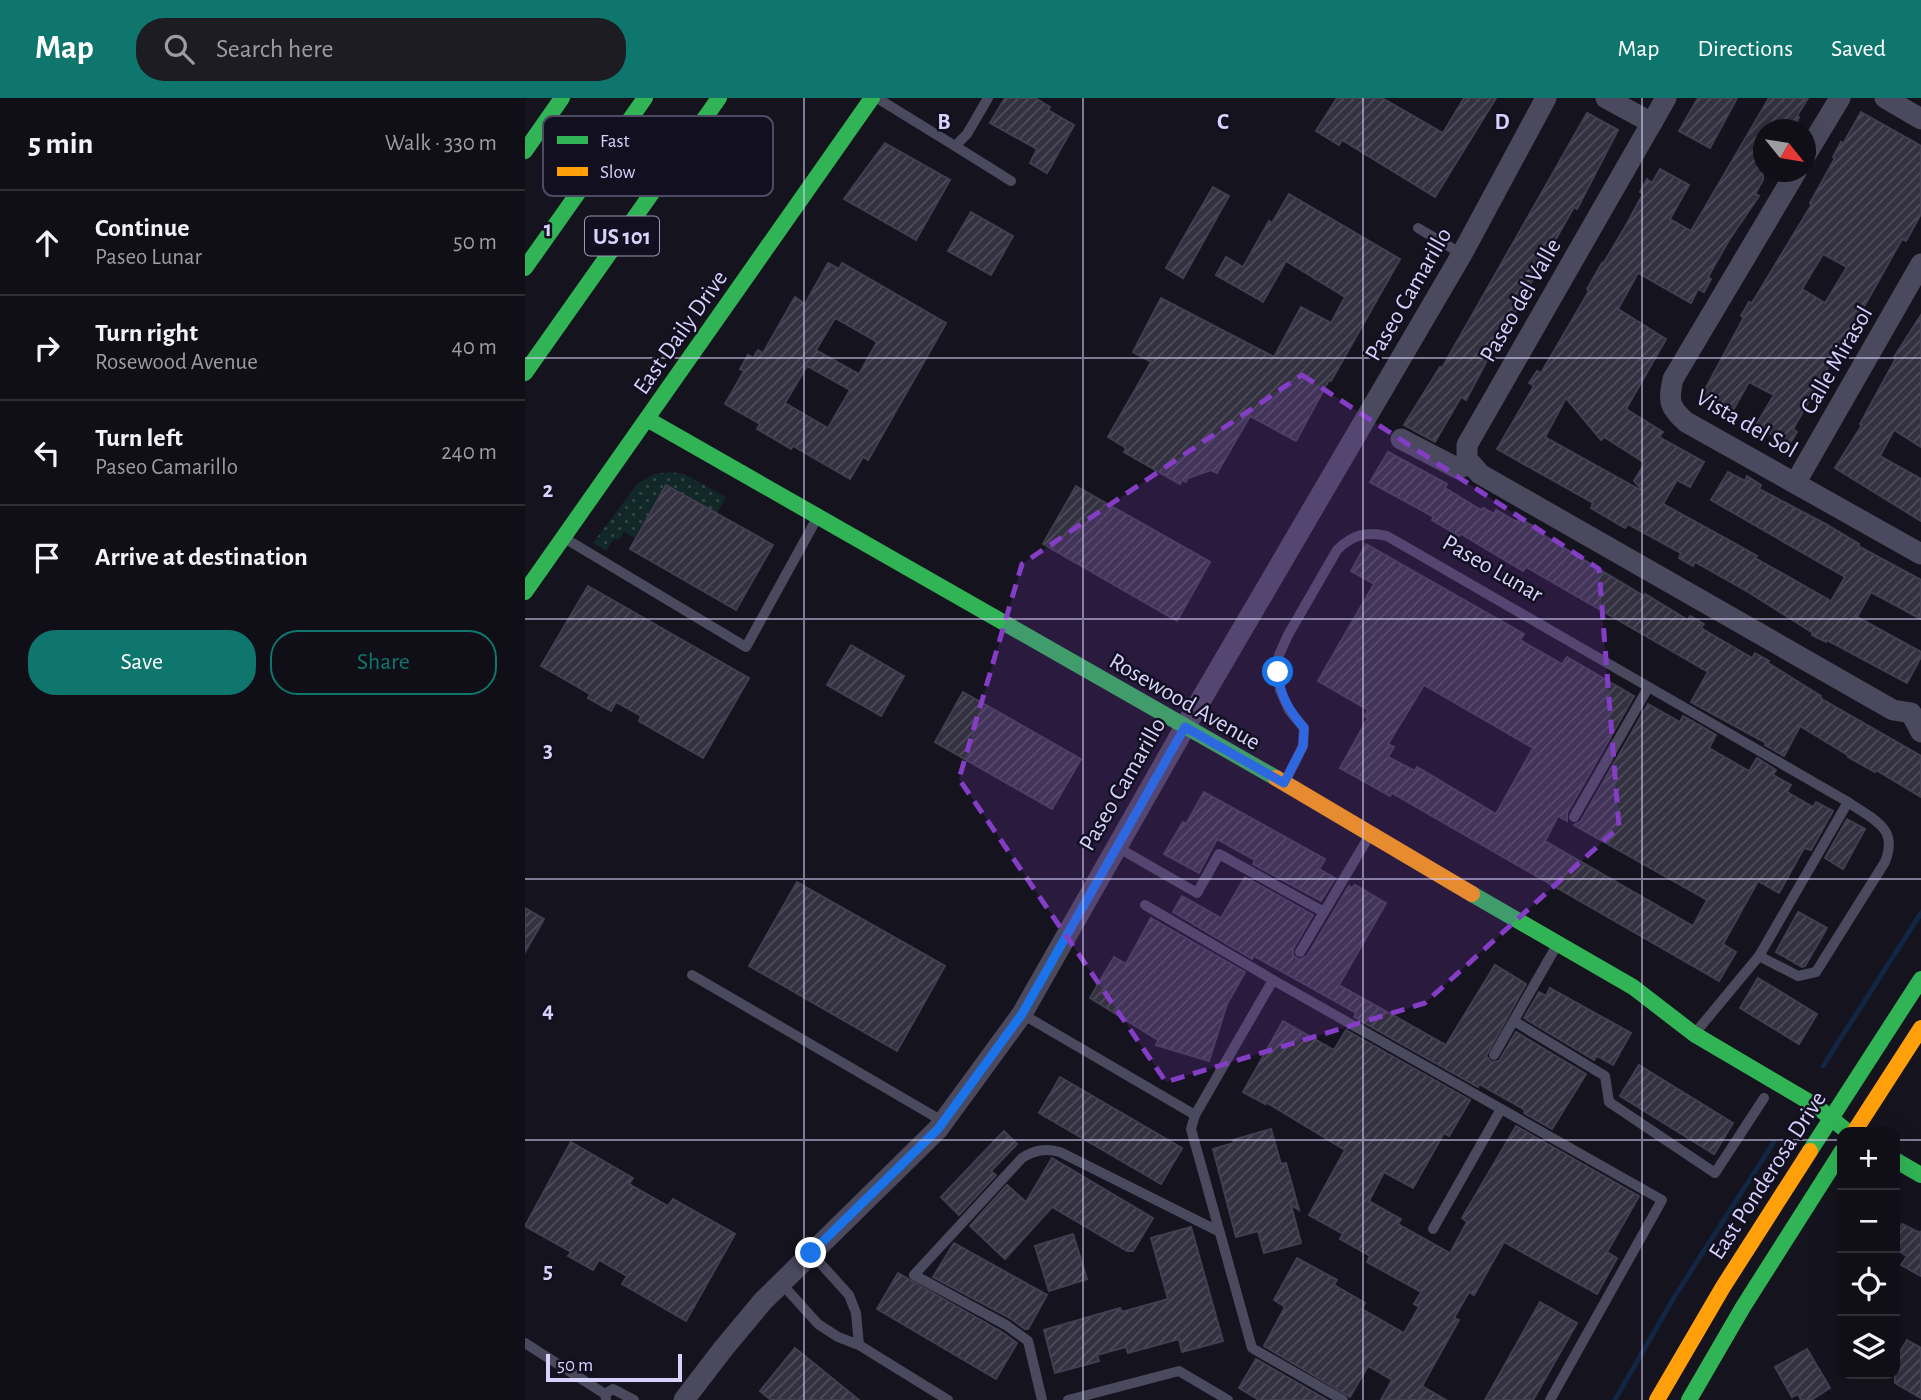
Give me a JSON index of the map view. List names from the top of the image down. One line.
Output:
{"streets":{"main road":["US 101","East Daily Drive","Rosewood Avenue","East Ponderosa Drive"],"street":["Paseo Camarillo","Paseo del Valle","Calle Mirasol","Vista del Sol"],"lane":["Paseo Lunar"]},"crossings":[["Paseo Camarillo","Rosewood Avenue"],["East Daily Drive","Rosewood Avenue"],["Calle Mirasol","Vista del Sol"],["Paseo Lunar","Rosewood Avenue"],["Rosewood Avenue","East Ponderosa Drive"]],"legend":["Fast","Slow"],"scale_bar":"50 m","north":"bottom right","page":{"header":"Map","search":"Search here","nav":["Map","Directions","Saved"],"heading":["5 min","Walk · 330 m"],"list":[["Continue","Paseo Lunar","50 m"],["Turn right","Rosewood Avenue","40 m"],["Turn left","Paseo Camarillo","240 m"],"Arrive at destination"],"buttons":["Save","Share"],"map_buttons":["+","−"],"scale":"50 m"},"grid":{"columns":["B","C","D"],"rows":["1","2","3","4","5"]}}
